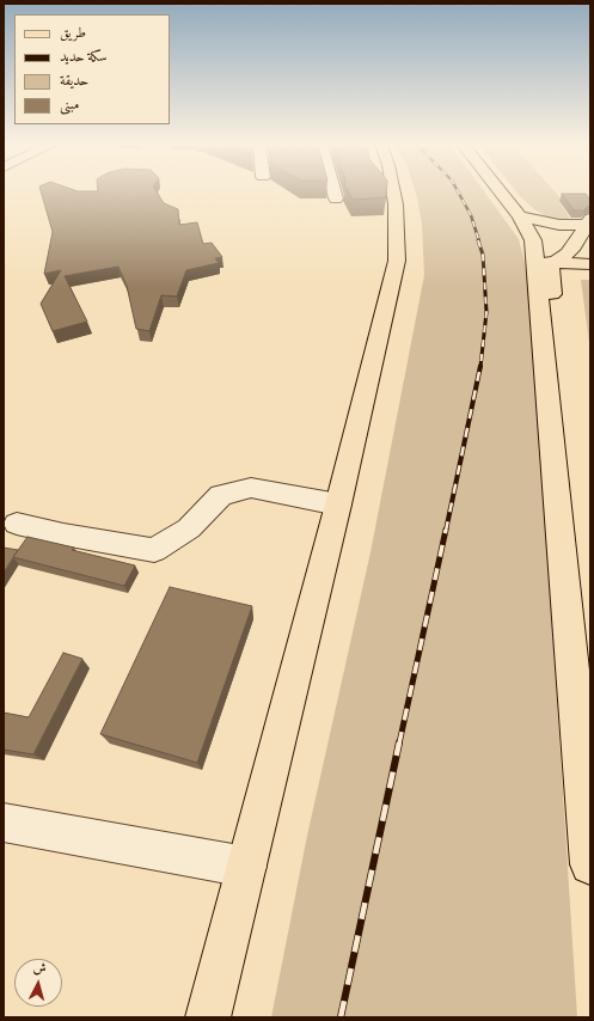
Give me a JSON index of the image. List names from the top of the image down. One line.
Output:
{"legend":["طريق","سكة حديد","حديقة","مبنى"],"north":"top"}
